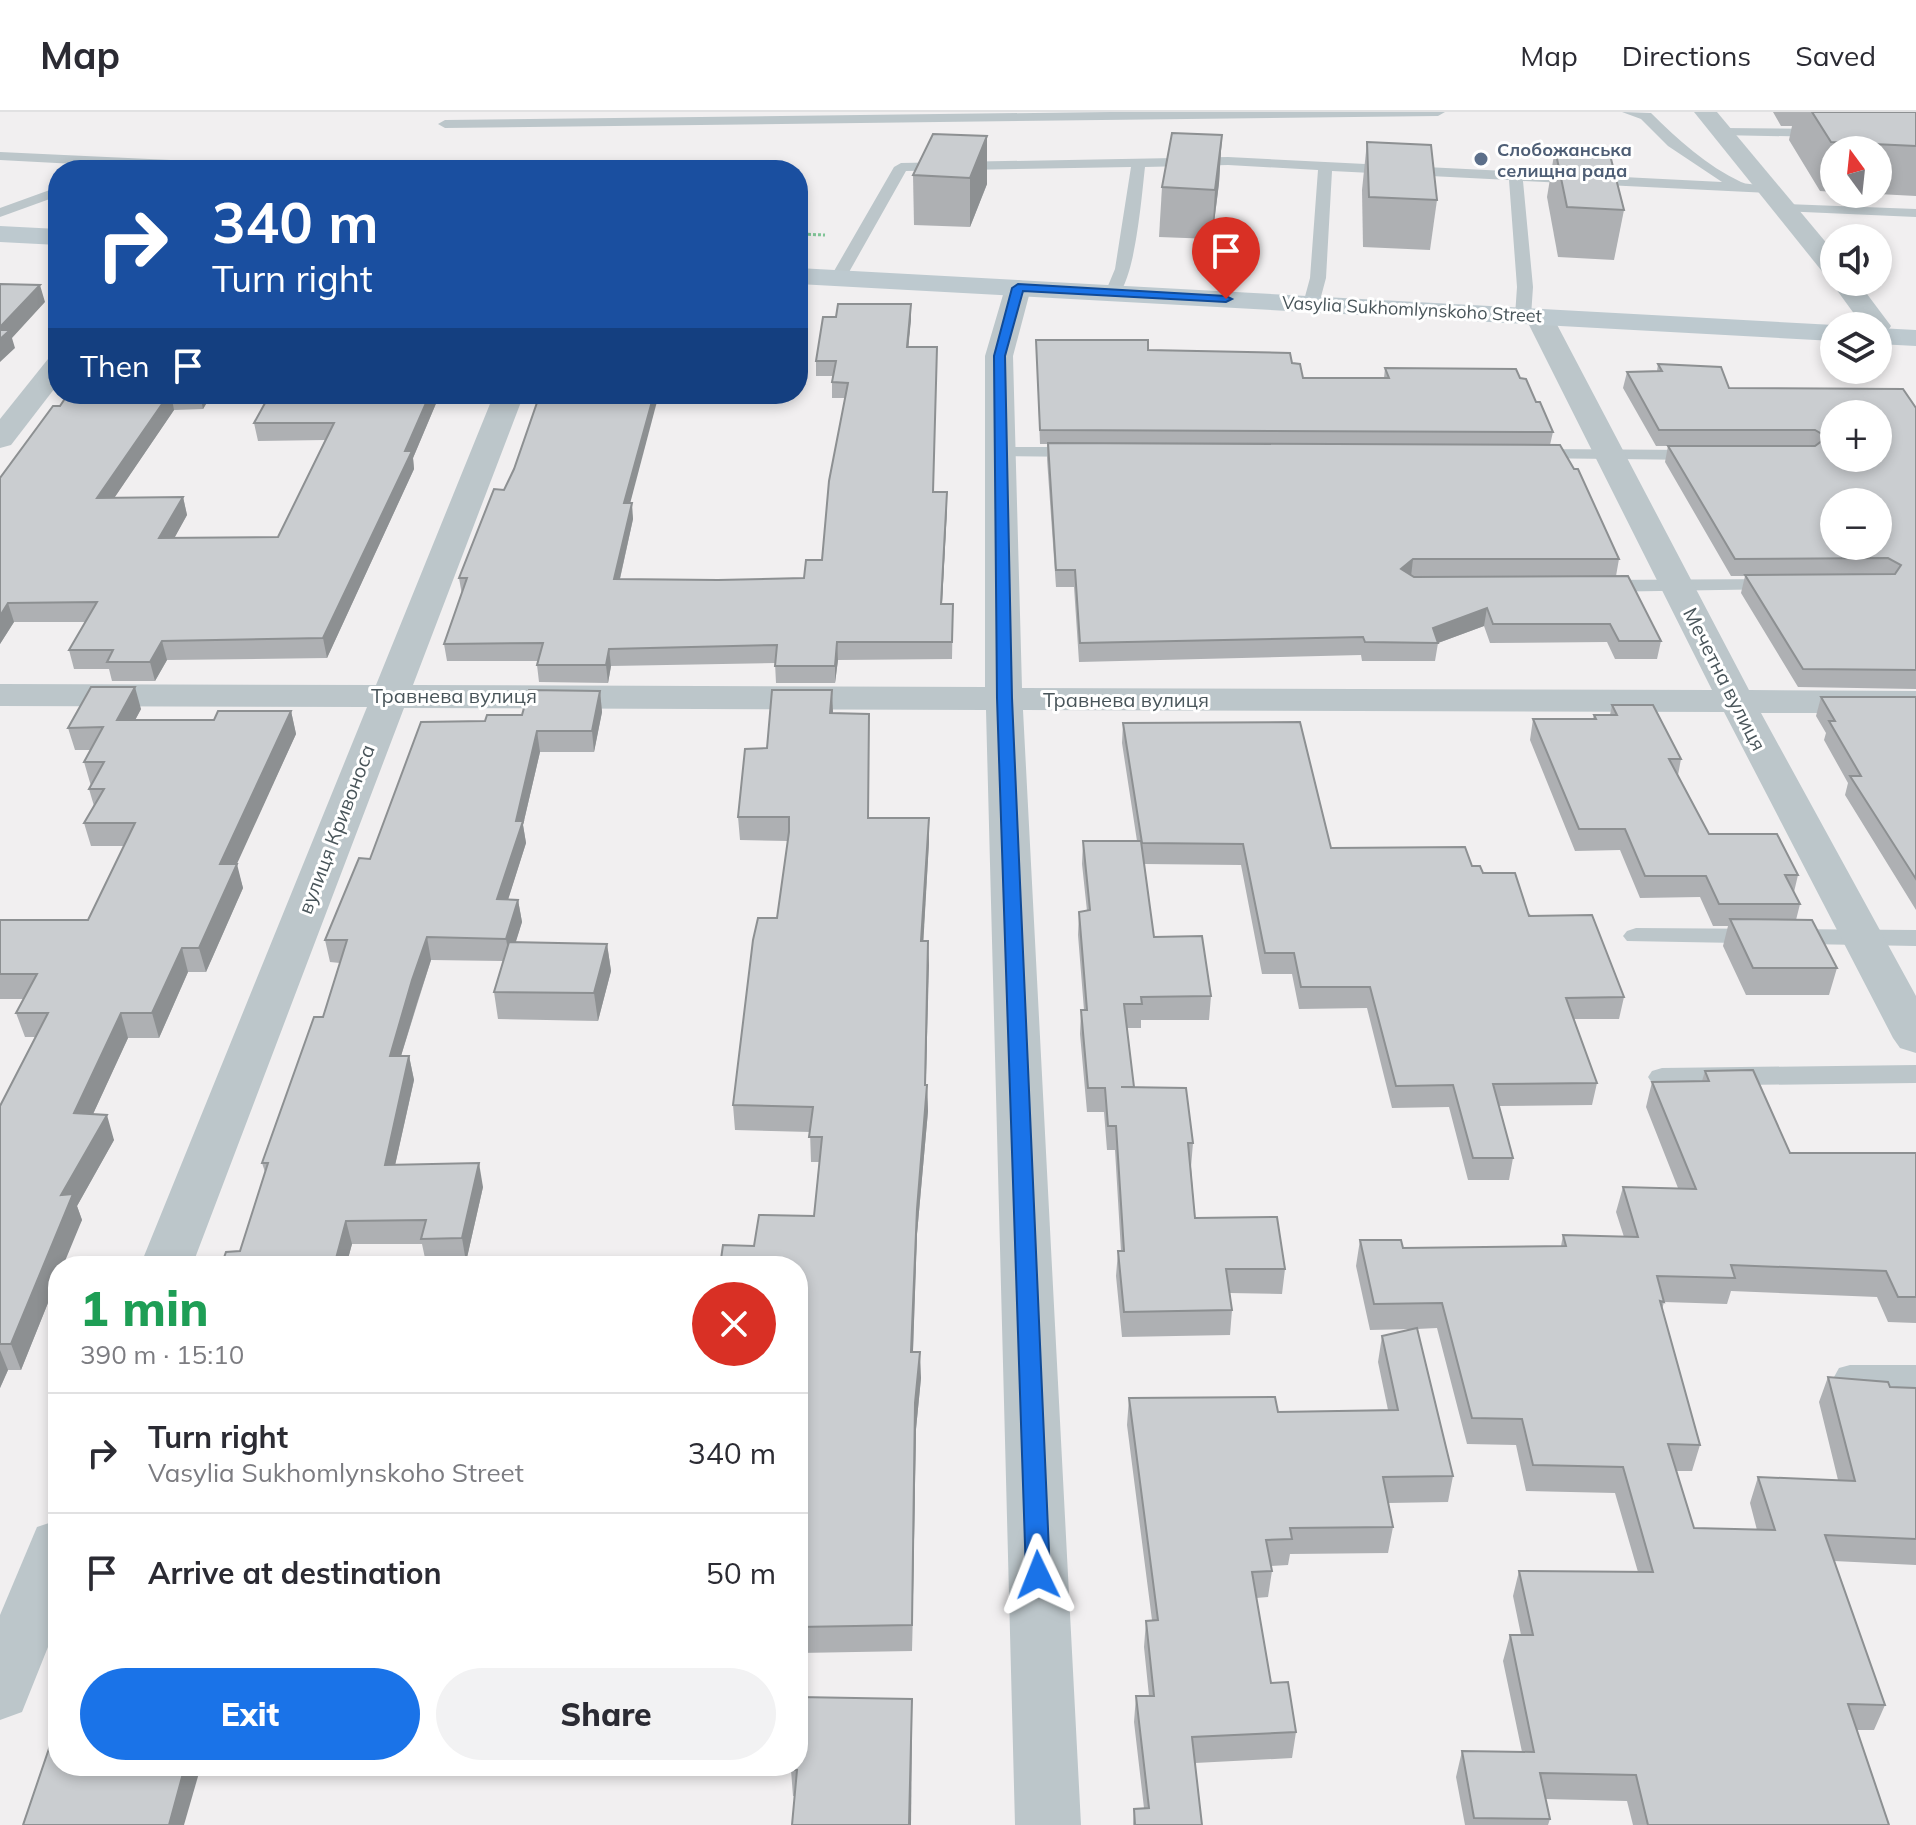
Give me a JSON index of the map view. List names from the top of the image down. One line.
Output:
{"streets":{"main road":["Vasylia Sukhomlynskoho Street"],"street":["Мечетна вулиця","Травнева вулиця","вулиця Кривоноса"]},"crossings":[["Vasylia Sukhomlynskoho Street","Мечетна вулиця"],["Мечетна вулиця","Травнева вулиця"],["Травнева вулиця","вулиця Кривоноса"]],"places":["Слобожанська селищна рада"],"north":"top","page":{"header":"Map","nav":["Map","Directions","Saved"],"map_buttons":["+","−"],"turn":["340 m","Turn right"],"then":"Then","heading":["1 min","390 m · 15:10"],"list":[{"name":"Turn right","note":"Vasylia Sukhomlynskoho Street","value":"340 m"},{"name":"Arrive at destination","value":"50 m"}],"buttons":["Exit","Share"]}}
